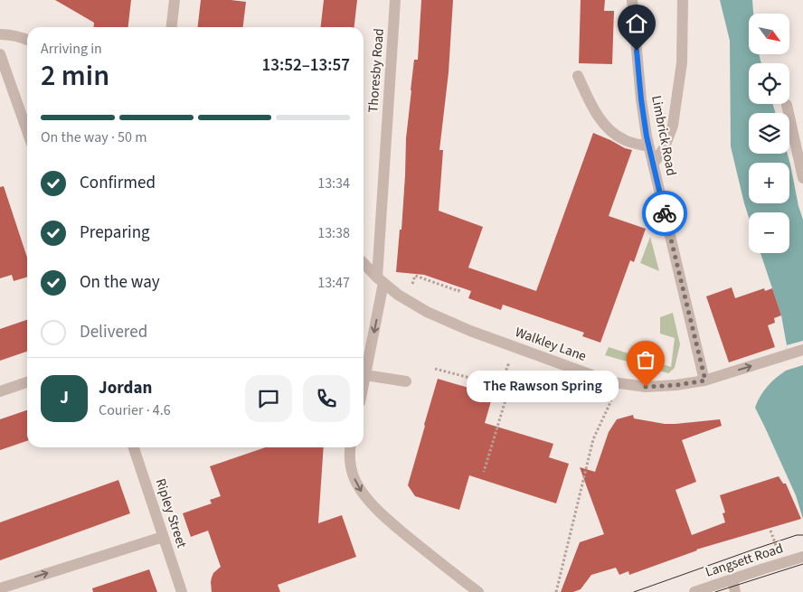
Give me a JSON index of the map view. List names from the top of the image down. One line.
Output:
{"streets":{"street":["Thoresby Road","Limbrick Road","Walkley Lane","Ripley Street","Langsett Road"]},"crossings":[["Thoresby Road","Walkley Lane"],["Limbrick Road","Walkley Lane"]],"places":["The Rawson Spring"],"north":"bottom right","page":{"map_buttons":["+","−"],"heading":["2 min","Arriving in","13:52–13:57"],"panel":["Jordan","Courier · 4.6"],"bar":"On the way · 50 m","list":[["Confirmed","13:34"],["Preparing","13:38"],["On the way","13:47"],"Delivered"],"bubble":"The Rawson Spring","round":"J"}}
